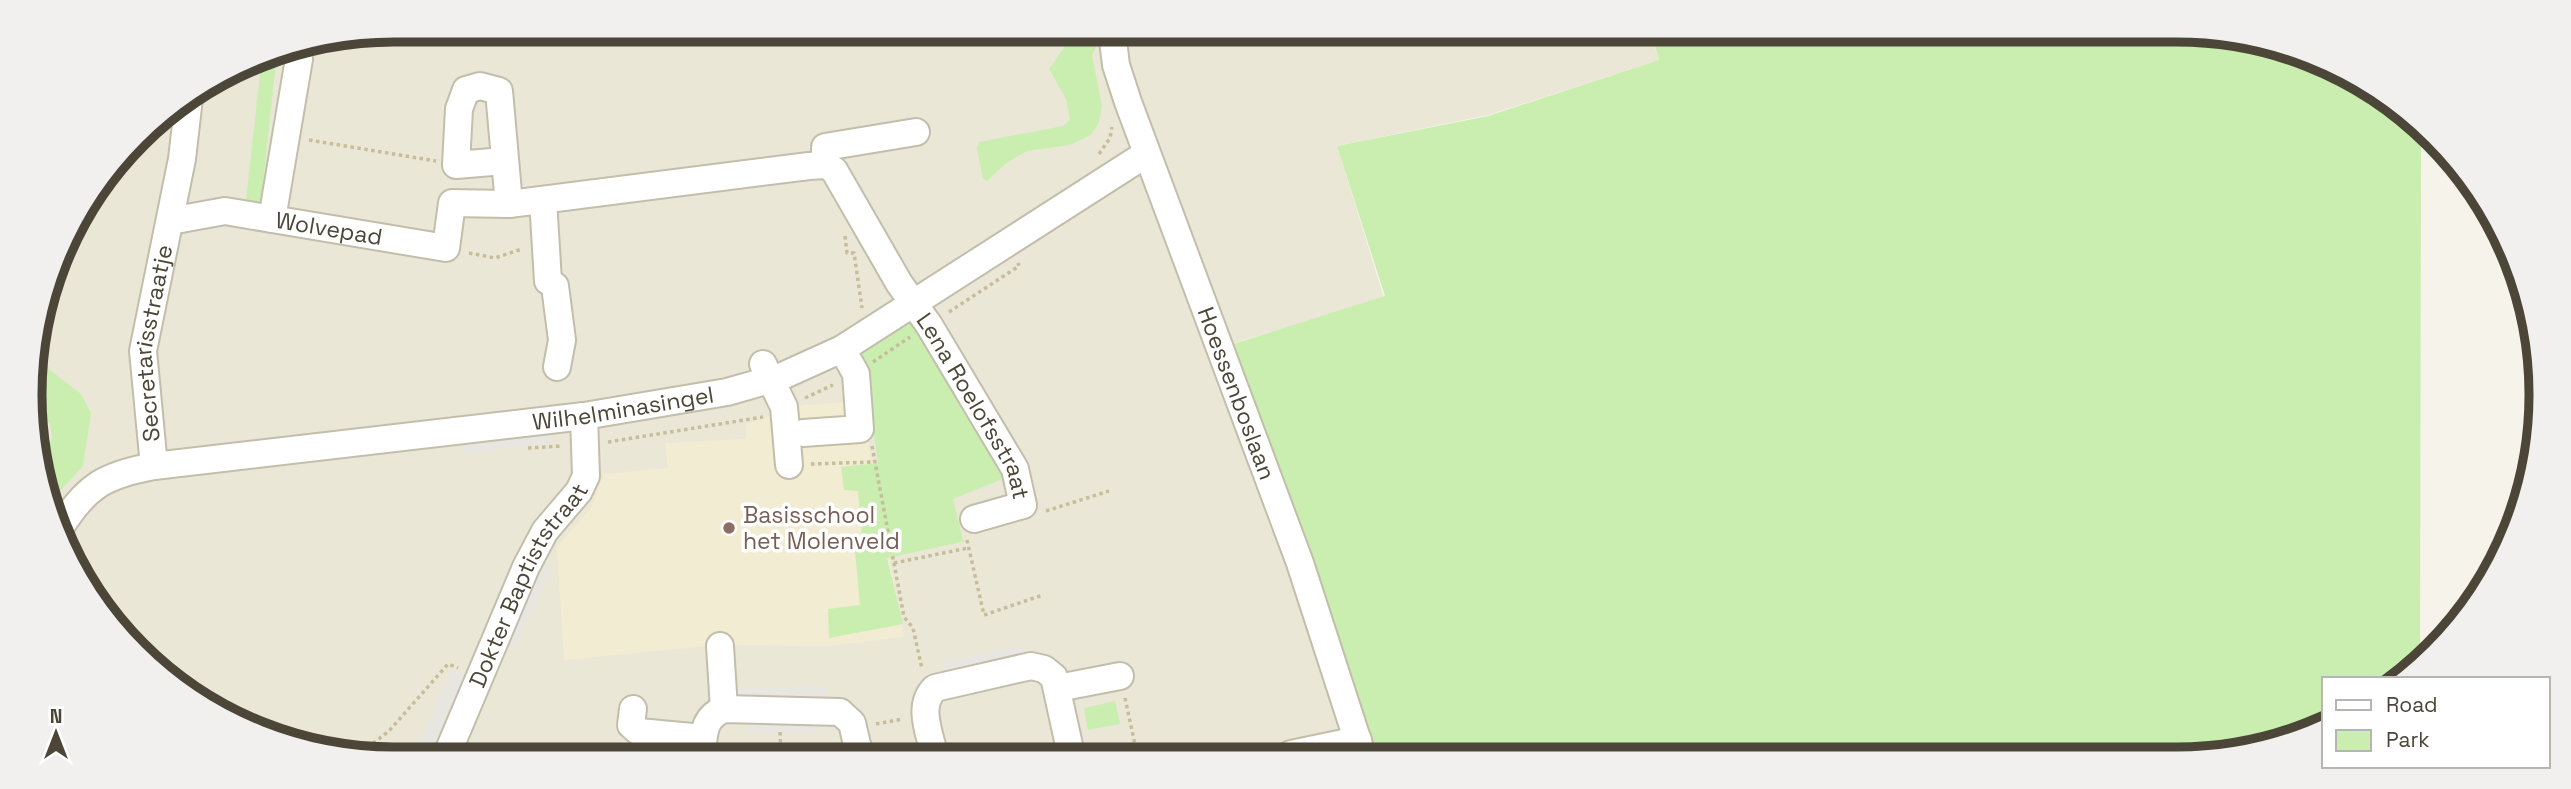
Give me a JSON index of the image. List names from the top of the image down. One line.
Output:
{"streets":{"street":["Wolvepad","Secretarisstraatje","Hoessenboslaan","Lena Roelofsstraat","Wilhelminasingel","Dokter Baptiststraat"]},"crossings":[["Wolvepad","Secretarisstraatje"],["Secretarisstraatje","Wilhelminasingel"],["Hoessenboslaan","Wilhelminasingel"],["Lena Roelofsstraat","Wilhelminasingel"],["Wilhelminasingel","Dokter Baptiststraat"]],"places":["Basisschool het Molenveld"],"legend":["Road","Park"],"north":"top"}
